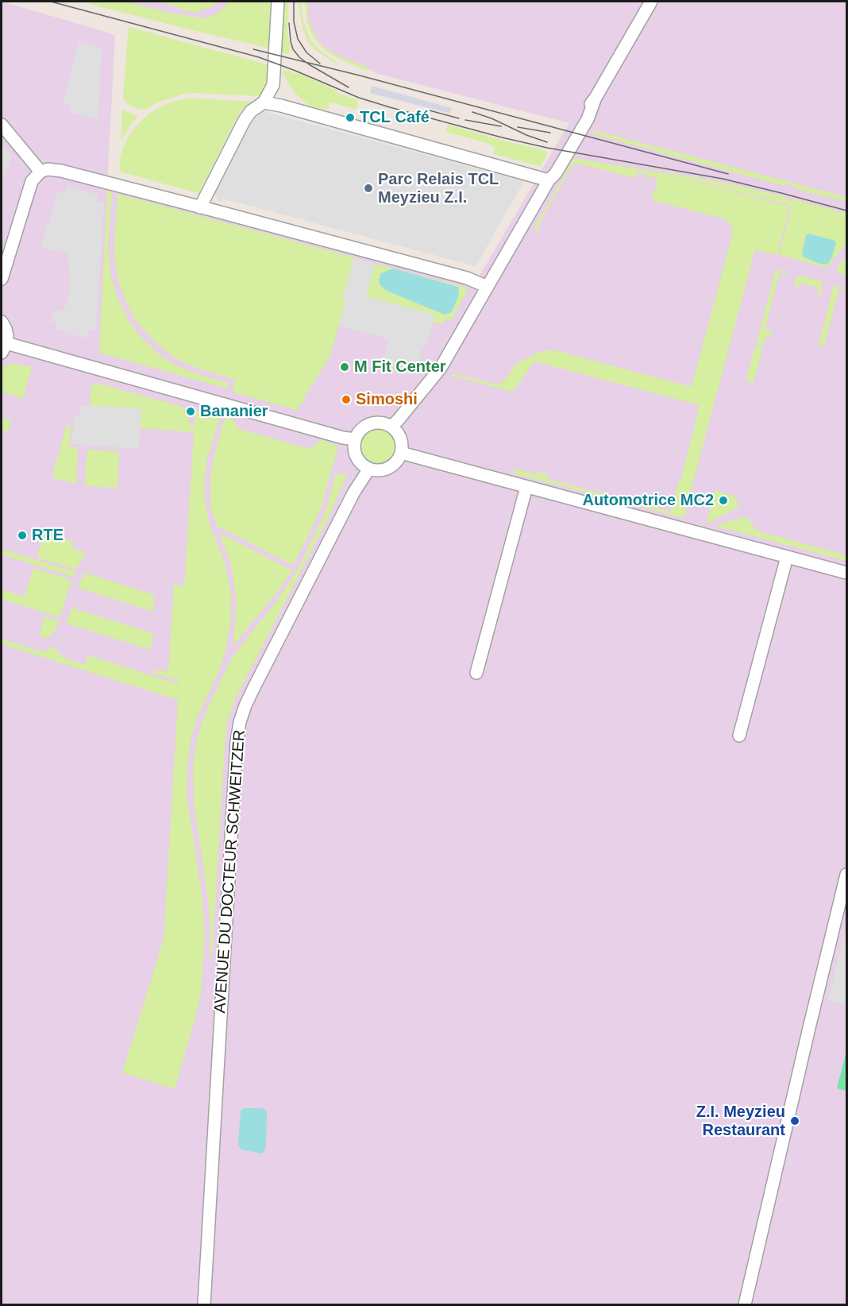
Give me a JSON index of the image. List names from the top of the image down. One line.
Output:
{"streets":{"street":["AVENUE DU DOCTEUR SCHWEITZER"]},"places":["TCL Café","Parc Relais TCL Meyzieu Z.I.","M Fit Center","Simoshi","Bananier","Automotrice MC2","RTE","Z.I. Meyzieu Restaurant"]}
